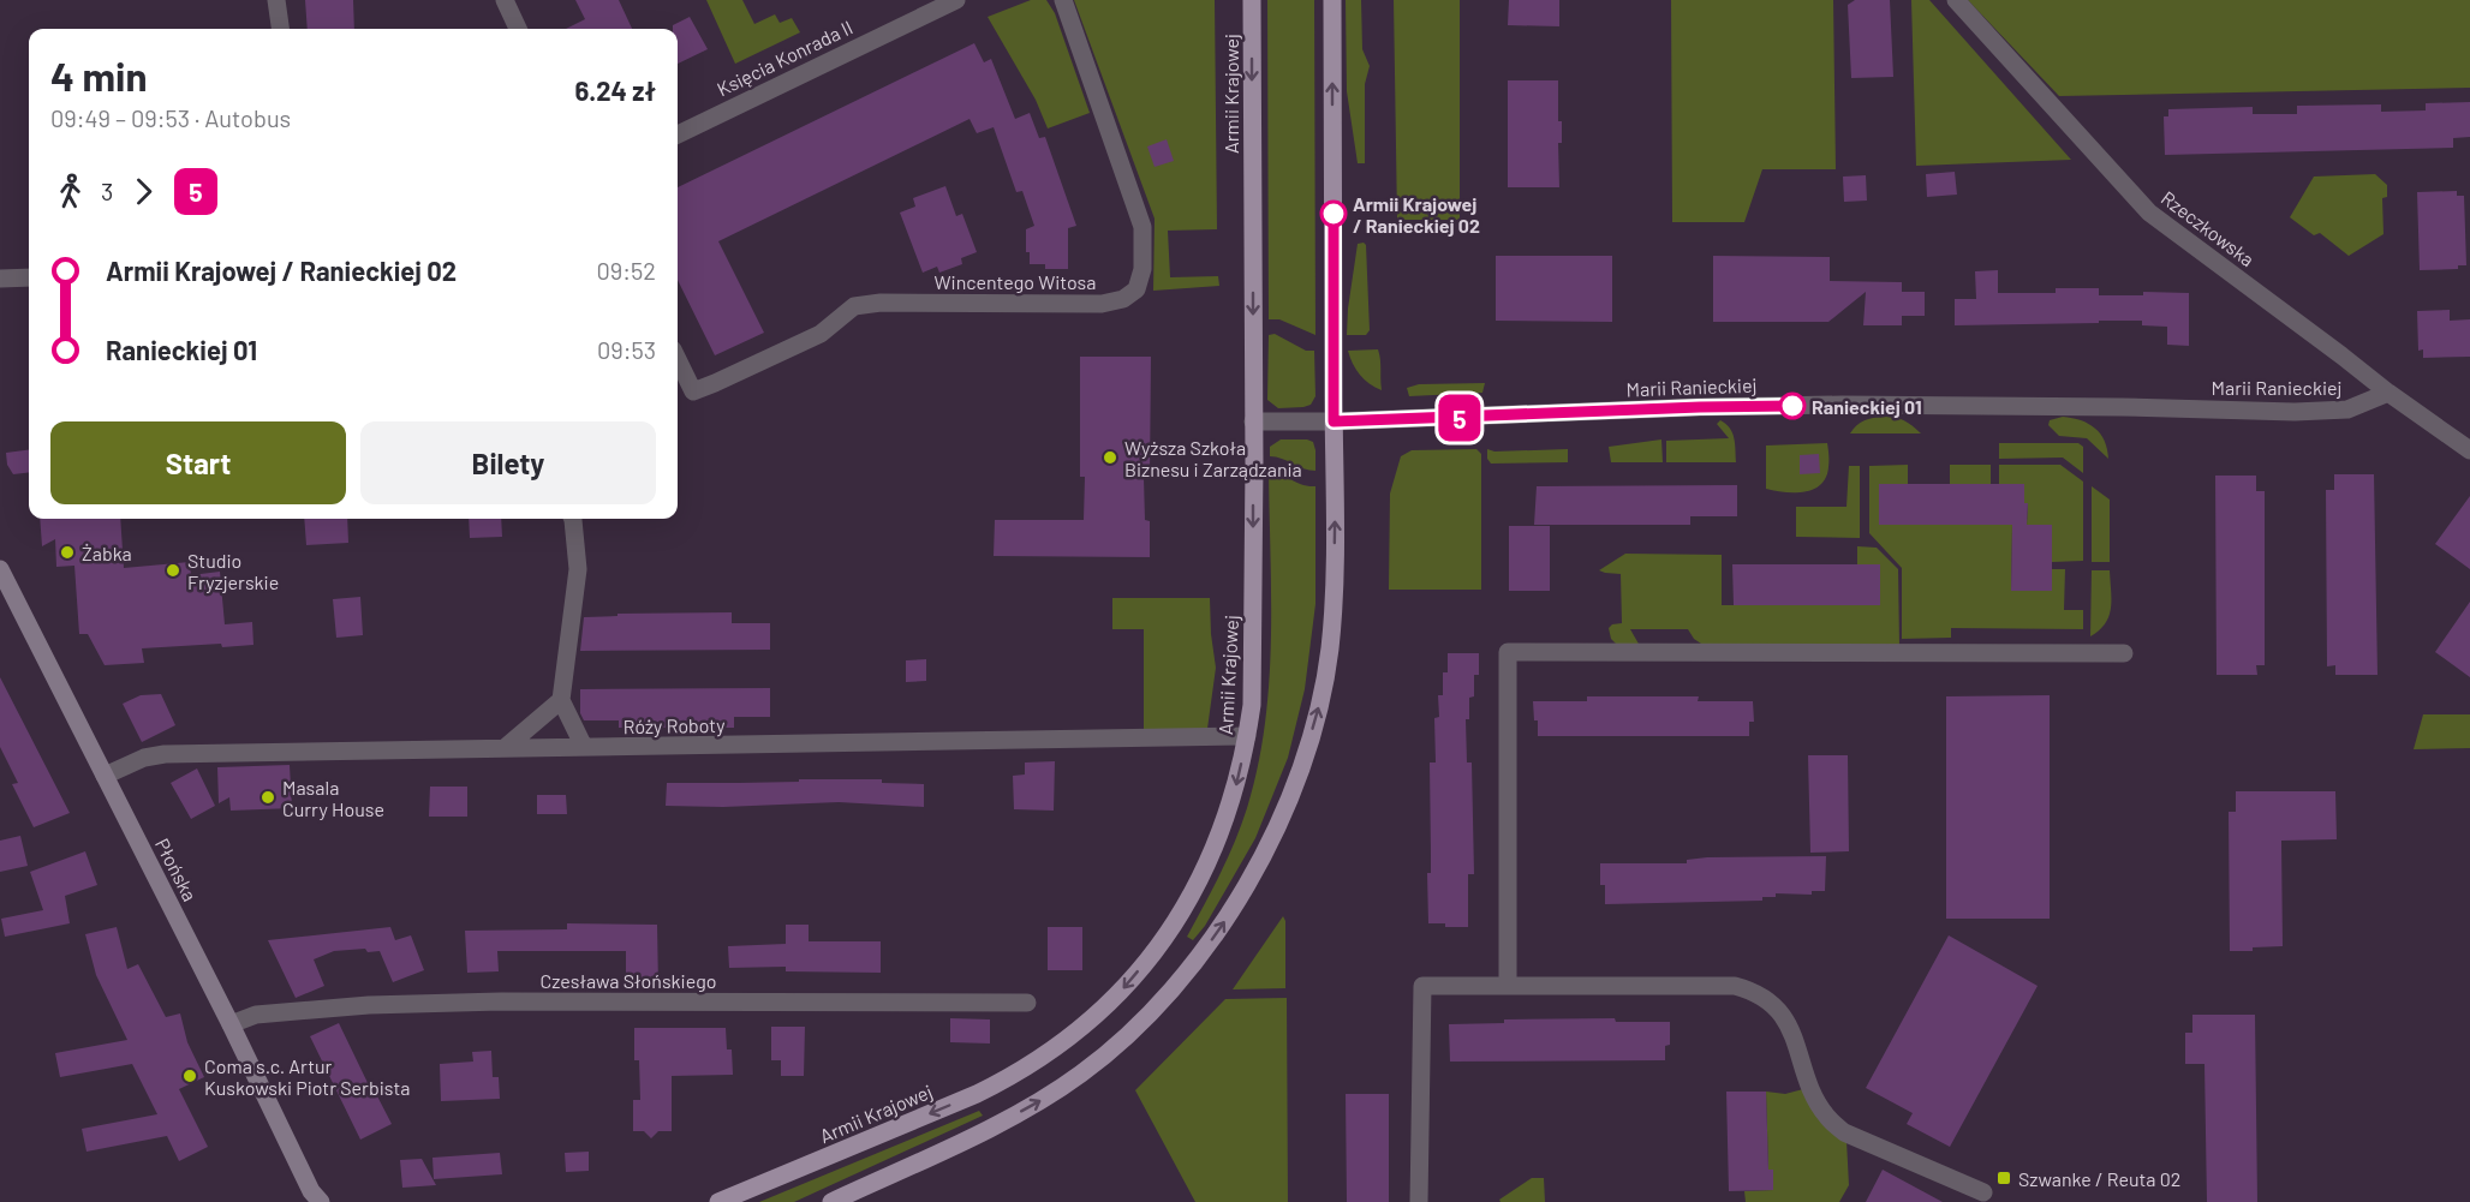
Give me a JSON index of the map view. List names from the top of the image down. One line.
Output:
{"streets":{"main road":["Armii Krajowej"],"street":["Księcia Konrada II","Rzeczkowska","Wincentego Witosa","Marii Ranieckiej","Róży Roboty","Płońska","Czesława Słońskiego"]},"crossings":[["Armii Krajowej","Marii Ranieckiej"],["Armii Krajowej","Róży Roboty"],["Rzeczkowska","Marii Ranieckiej"],["Róży Roboty","Płońska"],["Płońska","Czesława Słońskiego"]],"places":{"other":["Armii Krajowej / Ranieckiej 02","Ranieckiej 01","Wyższa Szkoła Biznesu i Zarządzania","Żabka","Studio Fryzjerskie","Masala Curry House","Coma s.c. Artur Kuskowski Piotr Serbista"],"transit":["Szwanke / Reuta 02"]},"lines":["bus line 5"],"page":{"on_map":"5","heading":["4 min","09:49 – 09:53 · Autobus","6.24 zł"],"legs":["3","5"],"list":[{"name":"Armii Krajowej / Ranieckiej 02","value":"09:52"},{"name":"Ranieckiej 01","value":"09:53"}],"buttons":["Start","Bilety"]}}
